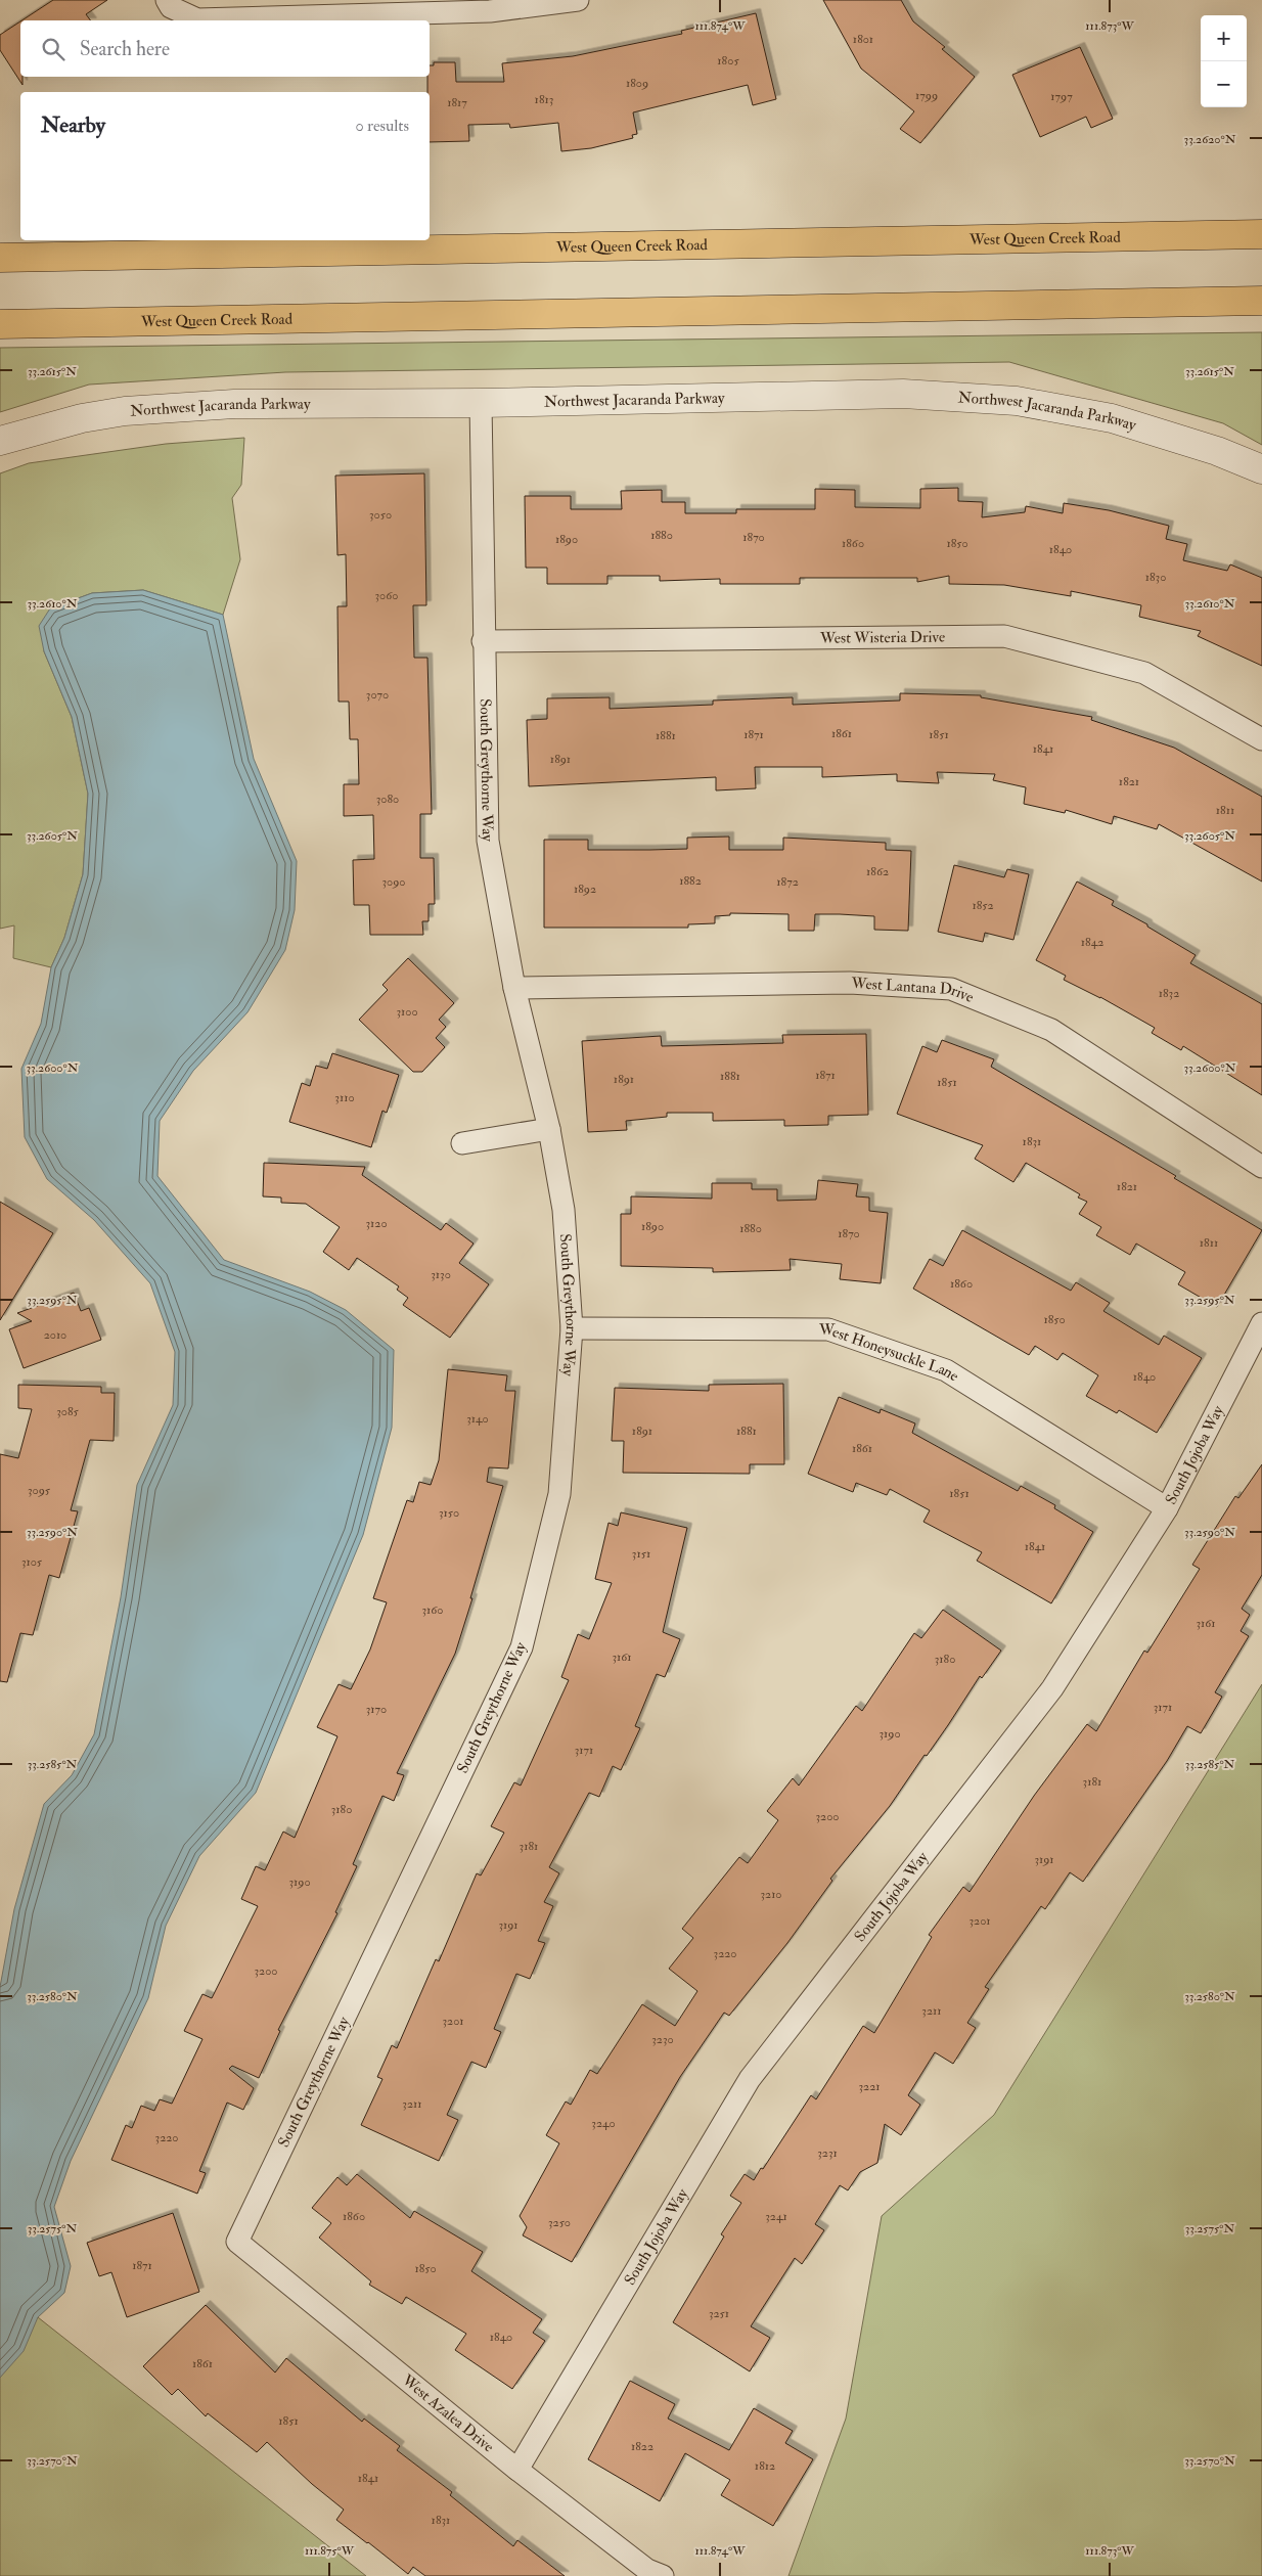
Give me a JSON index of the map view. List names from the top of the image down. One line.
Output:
{"streets":{"main road":["West Queen Creek Road"],"street":["Northwest Jacaranda Parkway","West Wisteria Drive","South Greythorne Way","West Lantana Drive","West Honeysuckle Lane","South Jojoba Way","West Azalea Drive"]},"crossings":[["Northwest Jacaranda Parkway","South Greythorne Way"],["West Wisteria Drive","South Greythorne Way"],["South Greythorne Way","West Lantana Drive"],["South Greythorne Way","West Honeysuckle Lane"],["South Greythorne Way","West Azalea Drive"],["West Honeysuckle Lane","South Jojoba Way"],["South Jojoba Way","West Azalea Drive"]],"house_numbers":["1801","1805","1809","1799","1797","1813","1817","3050","1880","1870","1890","1860","1850","1840","1830","3060","3070","1861","1871","1851","1881","1841","1891","1821","3080","1811","1862","1882","3090","1872","1892","1852","1842","1832","3100","1871","1881","1891","1851","3110","1831","1821","3120","1890","1880","1870","1811","3130","1860","1850","2010","1840","3085","3140","1891","1881","1861","3095","1851","3150","1841","3151","3105","3160","3161","3161","3180","3171","3170","3190","3171","3181","3180","3200","3181","3191","3190","3210","3201","3191","3220","3200","3211","3201","3230","3221","3211","3240","3220","3231","1860","3241","3250","1871","1850","3251","1840","1861","1851","1822","1812","1841","1831"],"page":{"map_buttons":["+","−"],"search":"Search here","heading":["Nearby","0 results"]},"coordinates":["111.874°W","111.873°W","33.2620°N","33.2615°N","33.2610°N","33.2605°N","33.2600°N","33.2595°N","33.2590°N","33.2585°N","33.2580°N","33.2575°N","33.2570°N","111.875°W"]}
